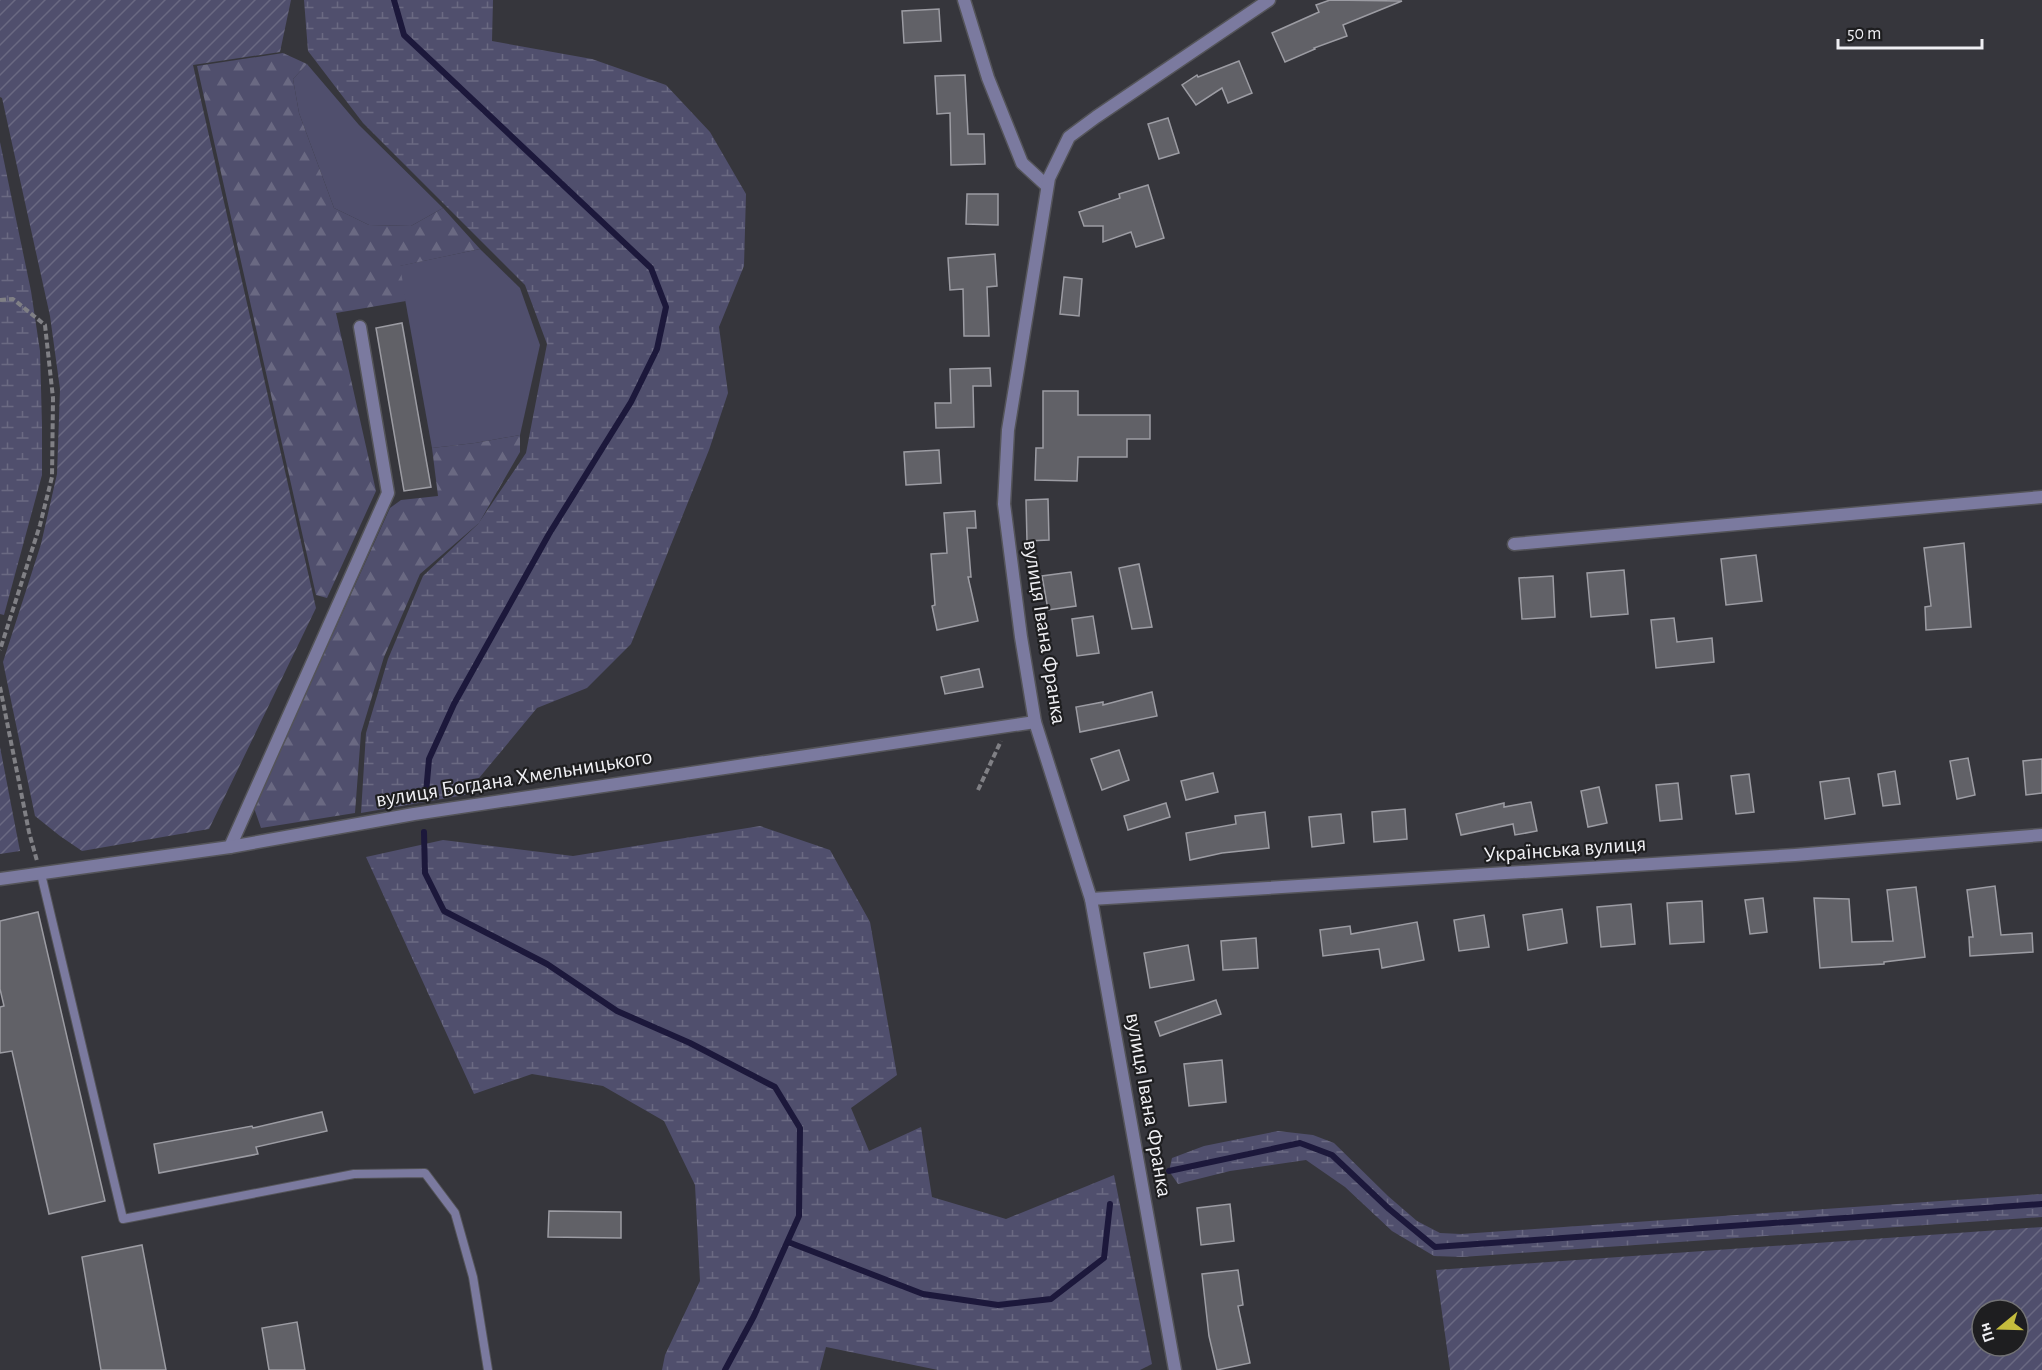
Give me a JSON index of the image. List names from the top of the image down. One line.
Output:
{"streets":{"street":["вулиця Івана Франка","вулиця Богдана Хмельницького","Українська вулиця"]},"crossings":[["вулиця Івана Франка","вулиця Богдана Хмельницького"],["вулиця Івана Франка","Українська вулиця"]],"scale_bar":"50 m","north":"left"}
